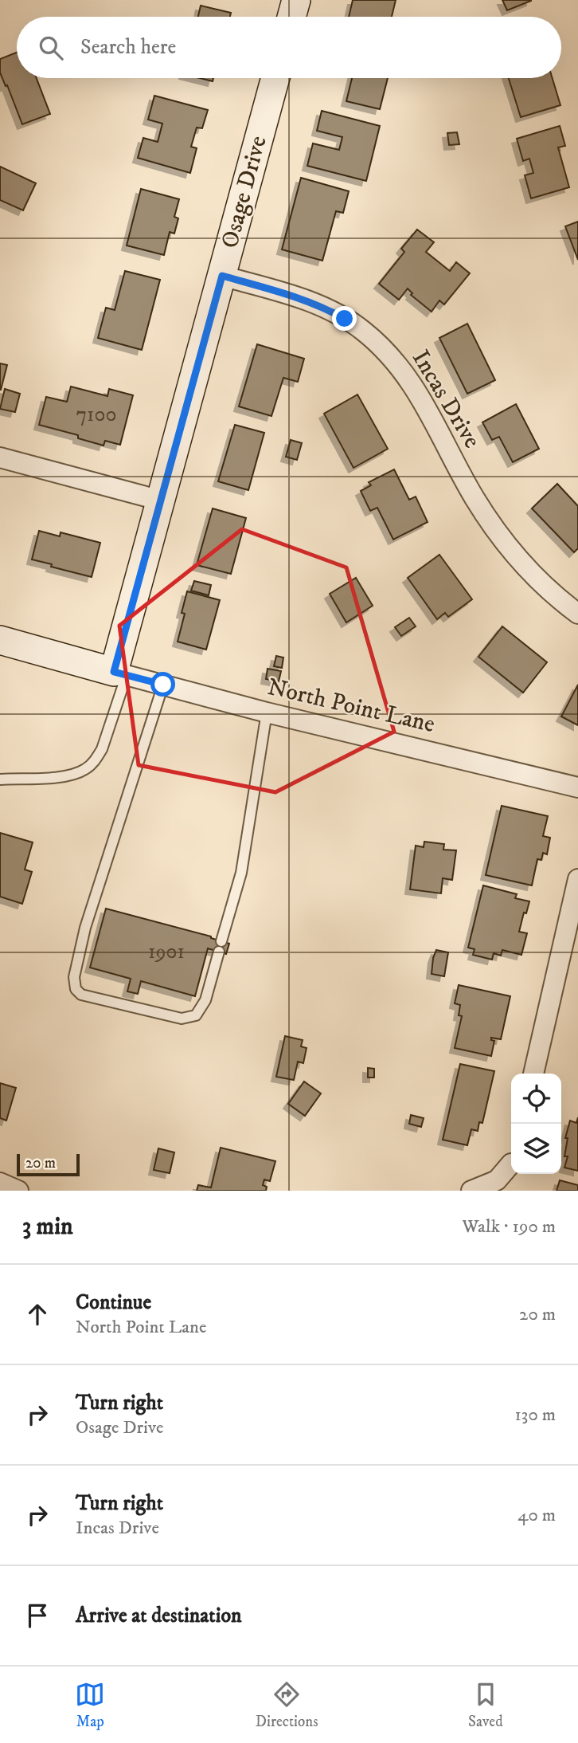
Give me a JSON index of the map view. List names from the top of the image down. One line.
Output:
{"streets":{"street":["Osage Drive","Incas Drive","North Point Lane"]},"crossings":[["Osage Drive","Incas Drive"],["Osage Drive","North Point Lane"]],"house_numbers":["7100","1901"],"scale_bar":"20 m","page":{"search":"Search here","scale":"20 m","heading":["3 min","Walk · 190 m"],"list":[["Continue","North Point Lane","20 m"],["Turn right","Osage Drive","130 m"],["Turn right","Incas Drive","40 m"],"Arrive at destination"],"nav":["Map","Directions","Saved"]}}
